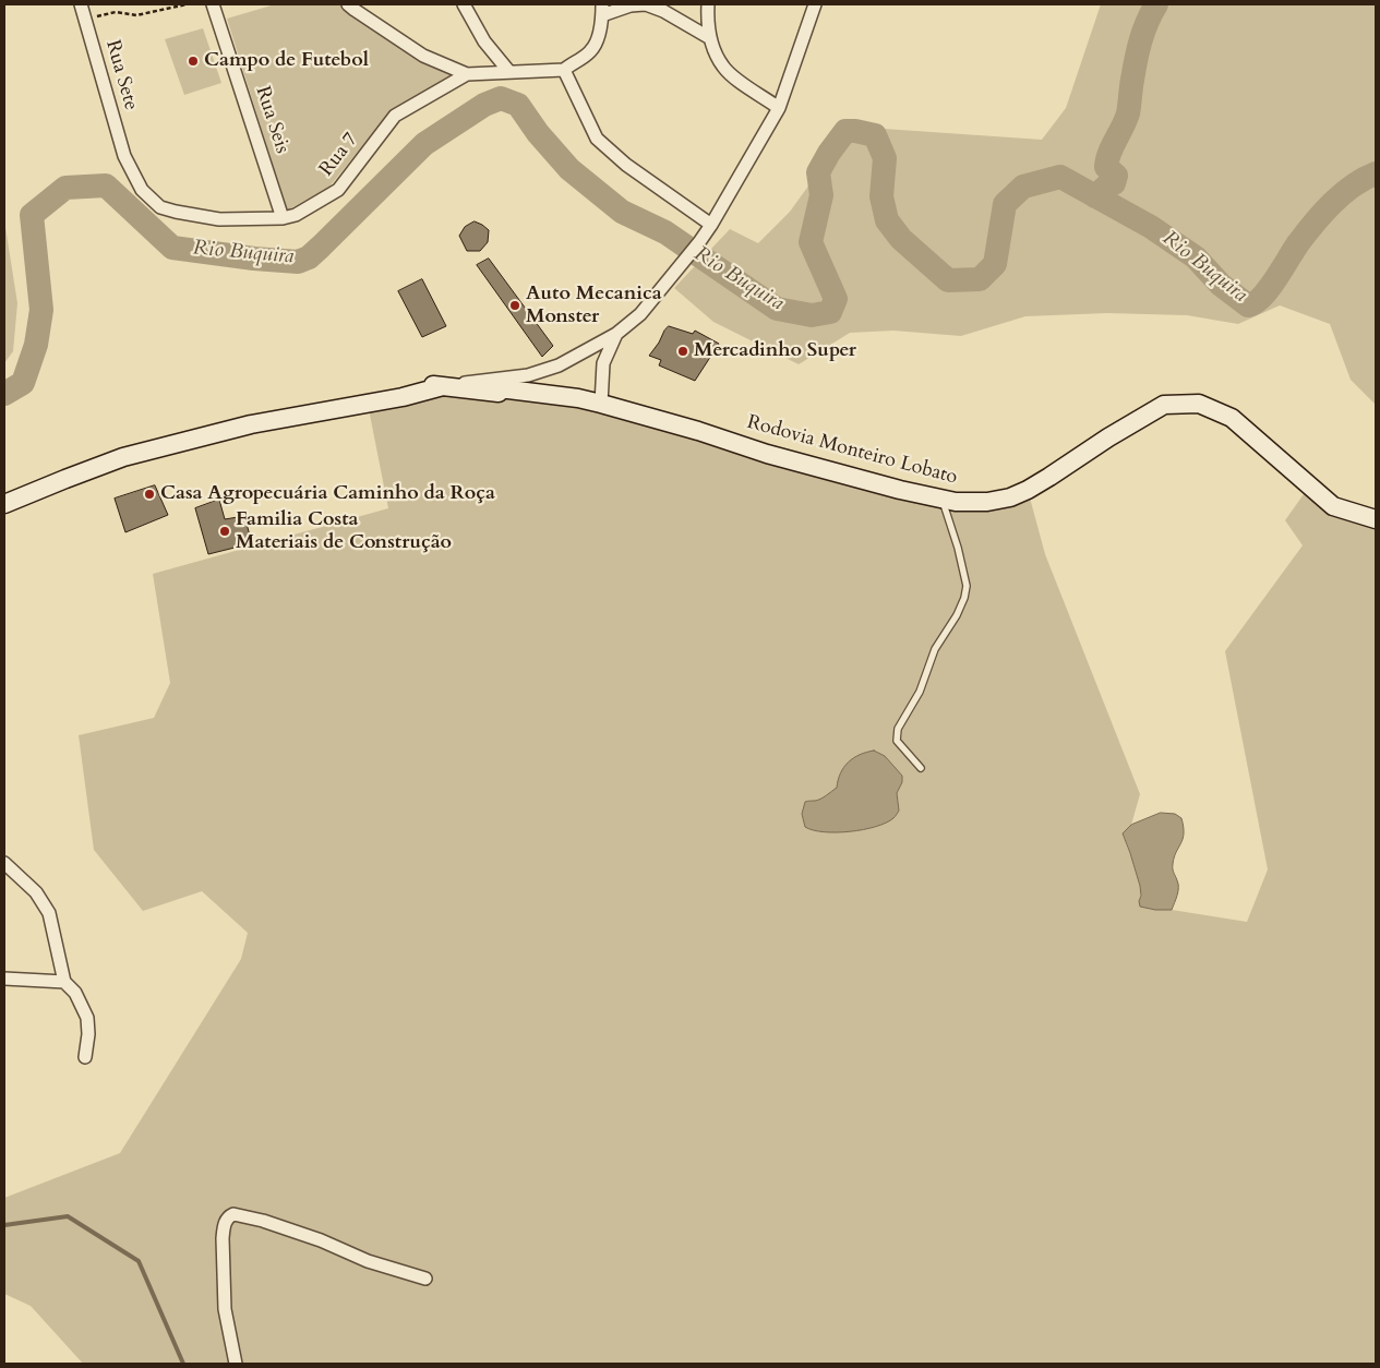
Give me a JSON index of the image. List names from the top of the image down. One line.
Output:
{"streets":{"main road":["Rodovia Monteiro Lobato"],"street":["Rua Sete","Rua Seis","Rua 7"]},"crossings":[["Rua Sete","Rua 7"],["Rua Seis","Rua 7"]],"water":["Rio Buquira"],"places":["Campo de Futebol","Auto Mecanica Monster","Mercadinho Super","Casa Agropecuária Caminho da Roça","Familia Costa Materiais de Construção"]}
